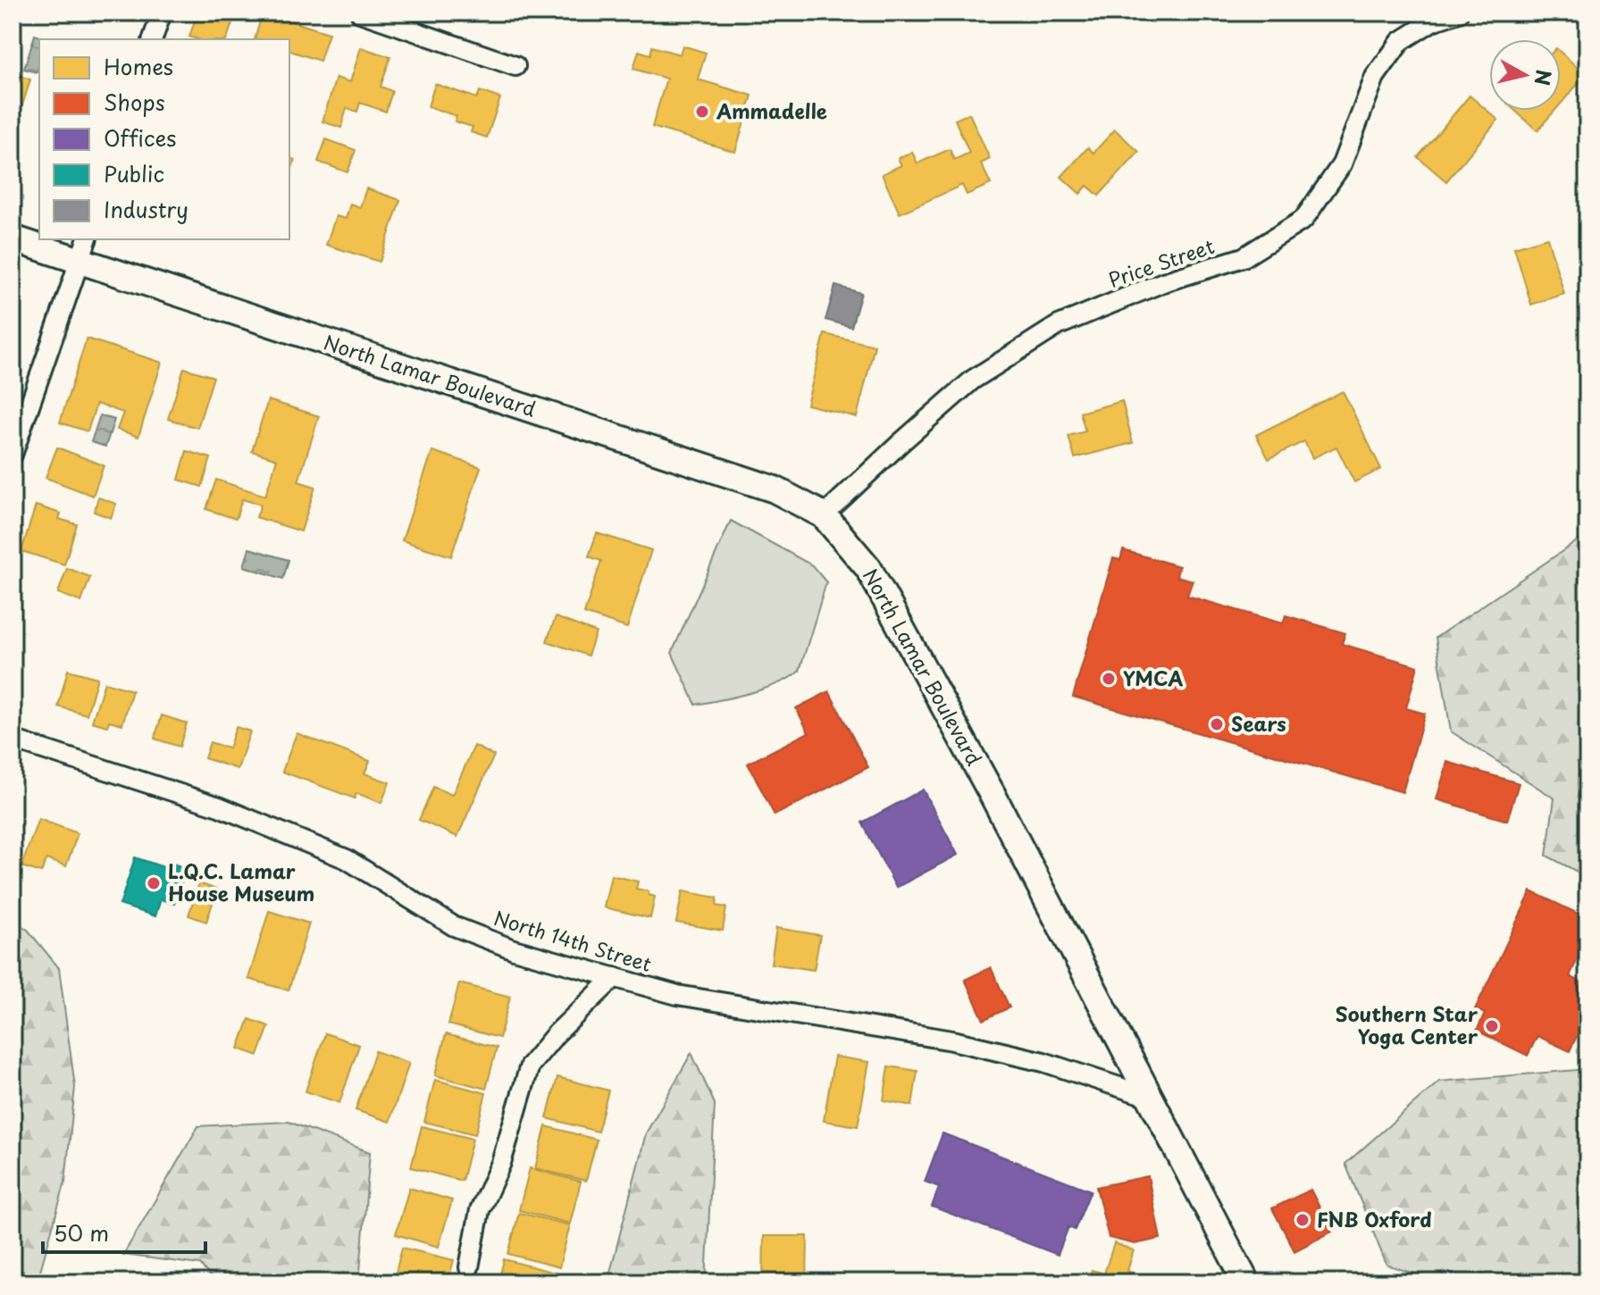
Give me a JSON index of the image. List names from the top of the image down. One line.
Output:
{"streets":{"street":["Price Street","North Lamar Boulevard","North 14th Street"]},"crossings":[["Price Street","North Lamar Boulevard"],["North Lamar Boulevard","North 14th Street"]],"places":["Ammadelle","YMCA","Sears","L.Q.C. Lamar House Museum","Southern Star Yoga Center","FNB Oxford"],"legend":["Homes","Shops","Offices","Public","Industry"],"scale_bar":"50 m","north":"right"}
